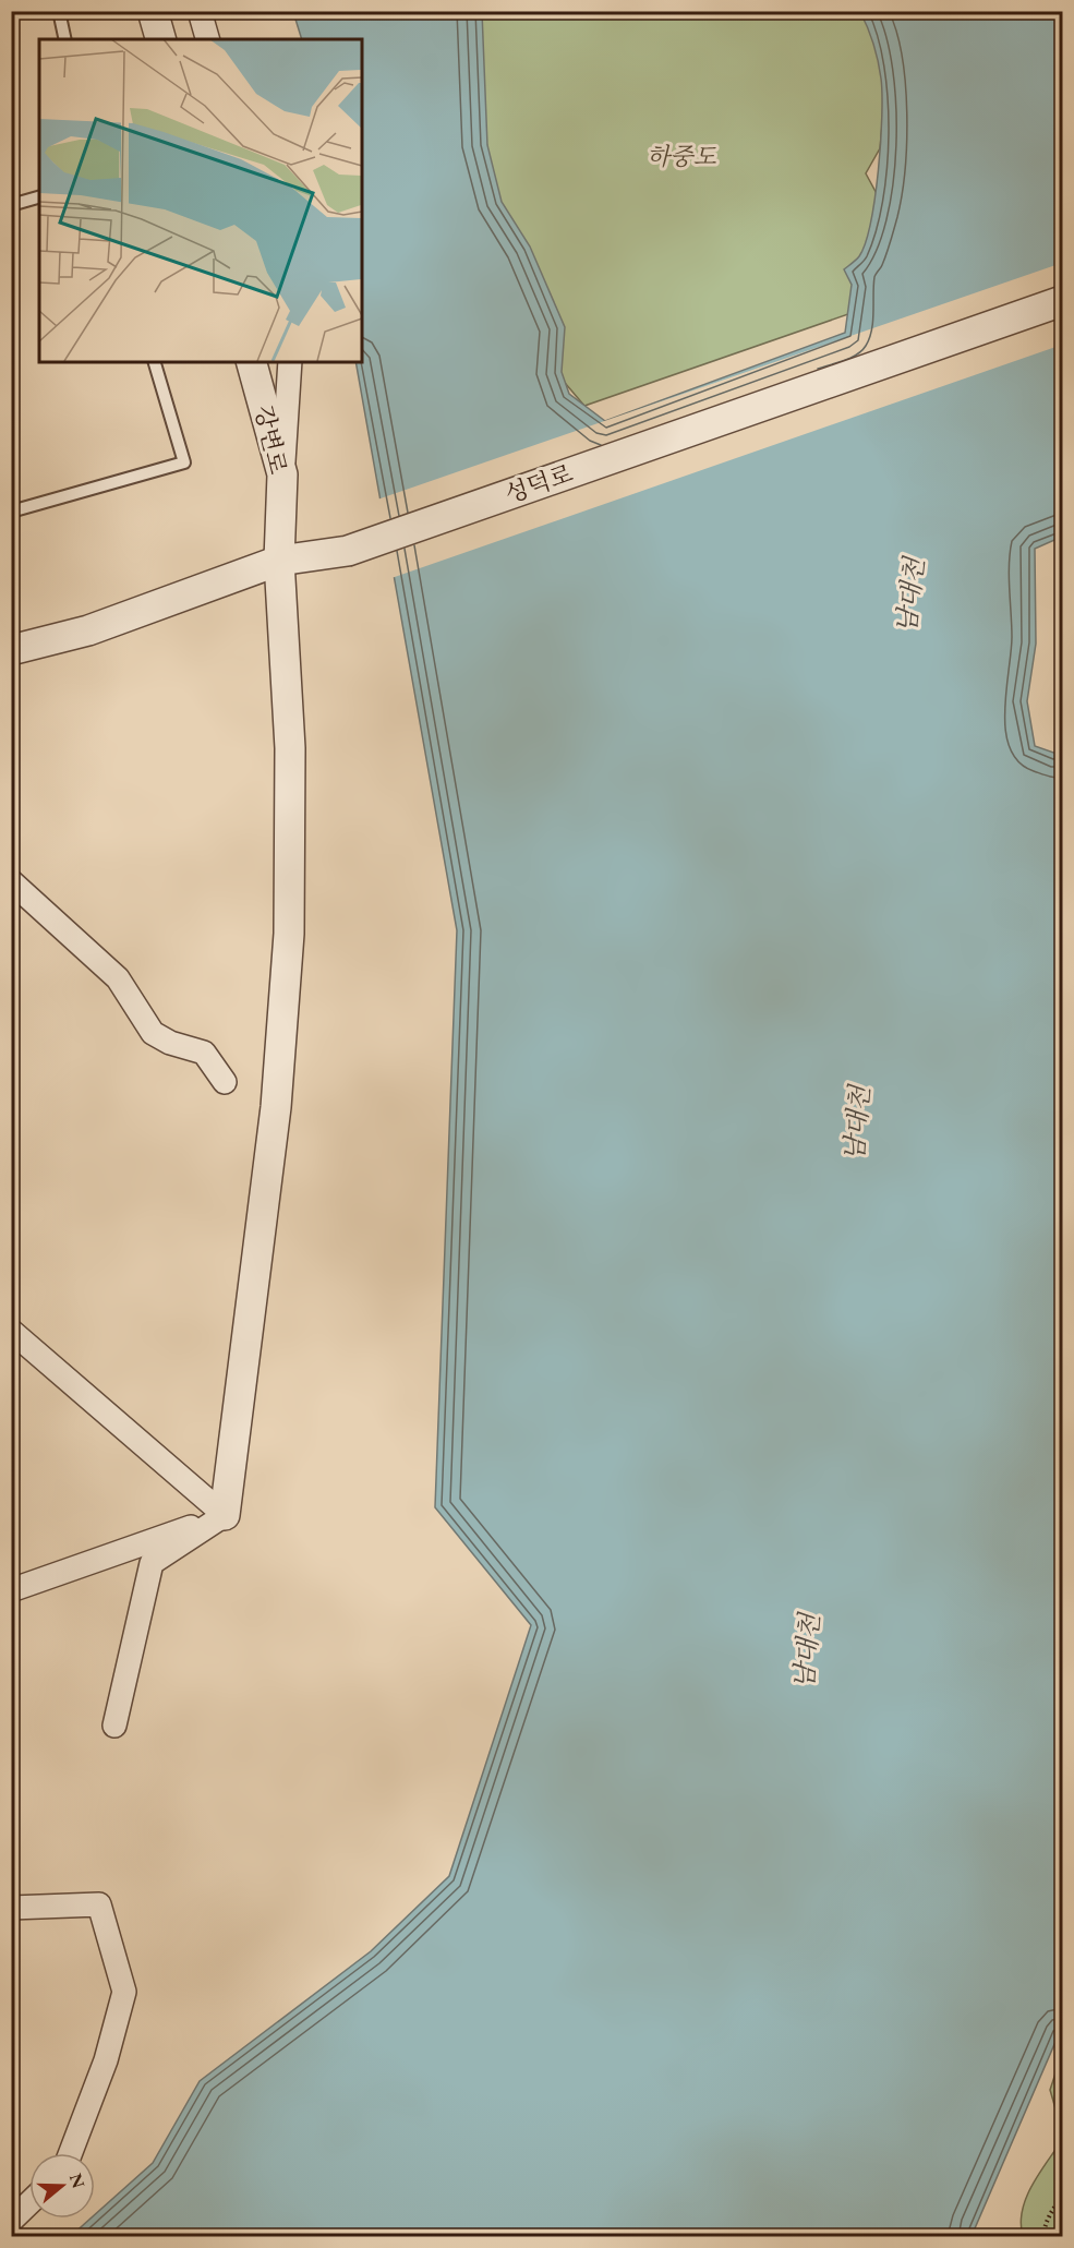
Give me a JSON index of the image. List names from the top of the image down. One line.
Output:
{"streets":{"street":["강변로","성덕로"]},"crossings":[["강변로","성덕로"]],"water":["남대천"],"parks":["하중도"],"north":"right"}
